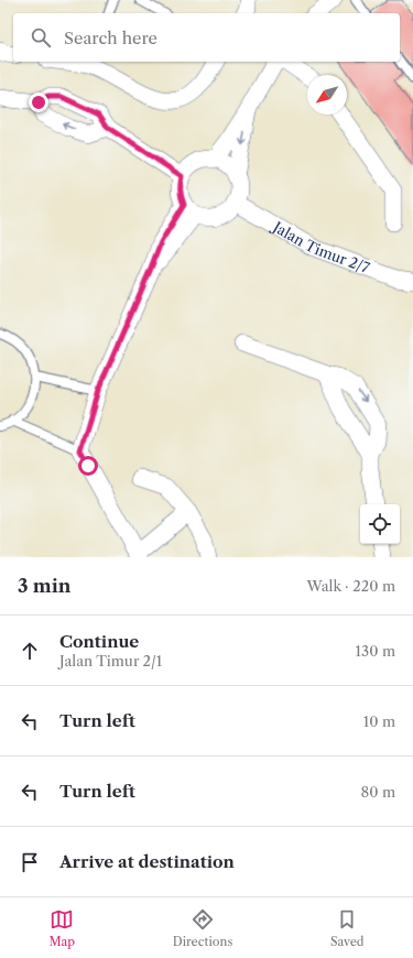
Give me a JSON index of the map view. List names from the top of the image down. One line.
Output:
{"streets":{"street":["Jalan Timur 2/7"]},"north":"bottom left","page":{"search":"Search here","heading":["3 min","Walk · 220 m"],"list":[["Continue","Jalan Timur 2/1","130 m"],["Turn left","10 m"],["Turn left","80 m"],"Arrive at destination"],"nav":["Map","Directions","Saved"]}}
